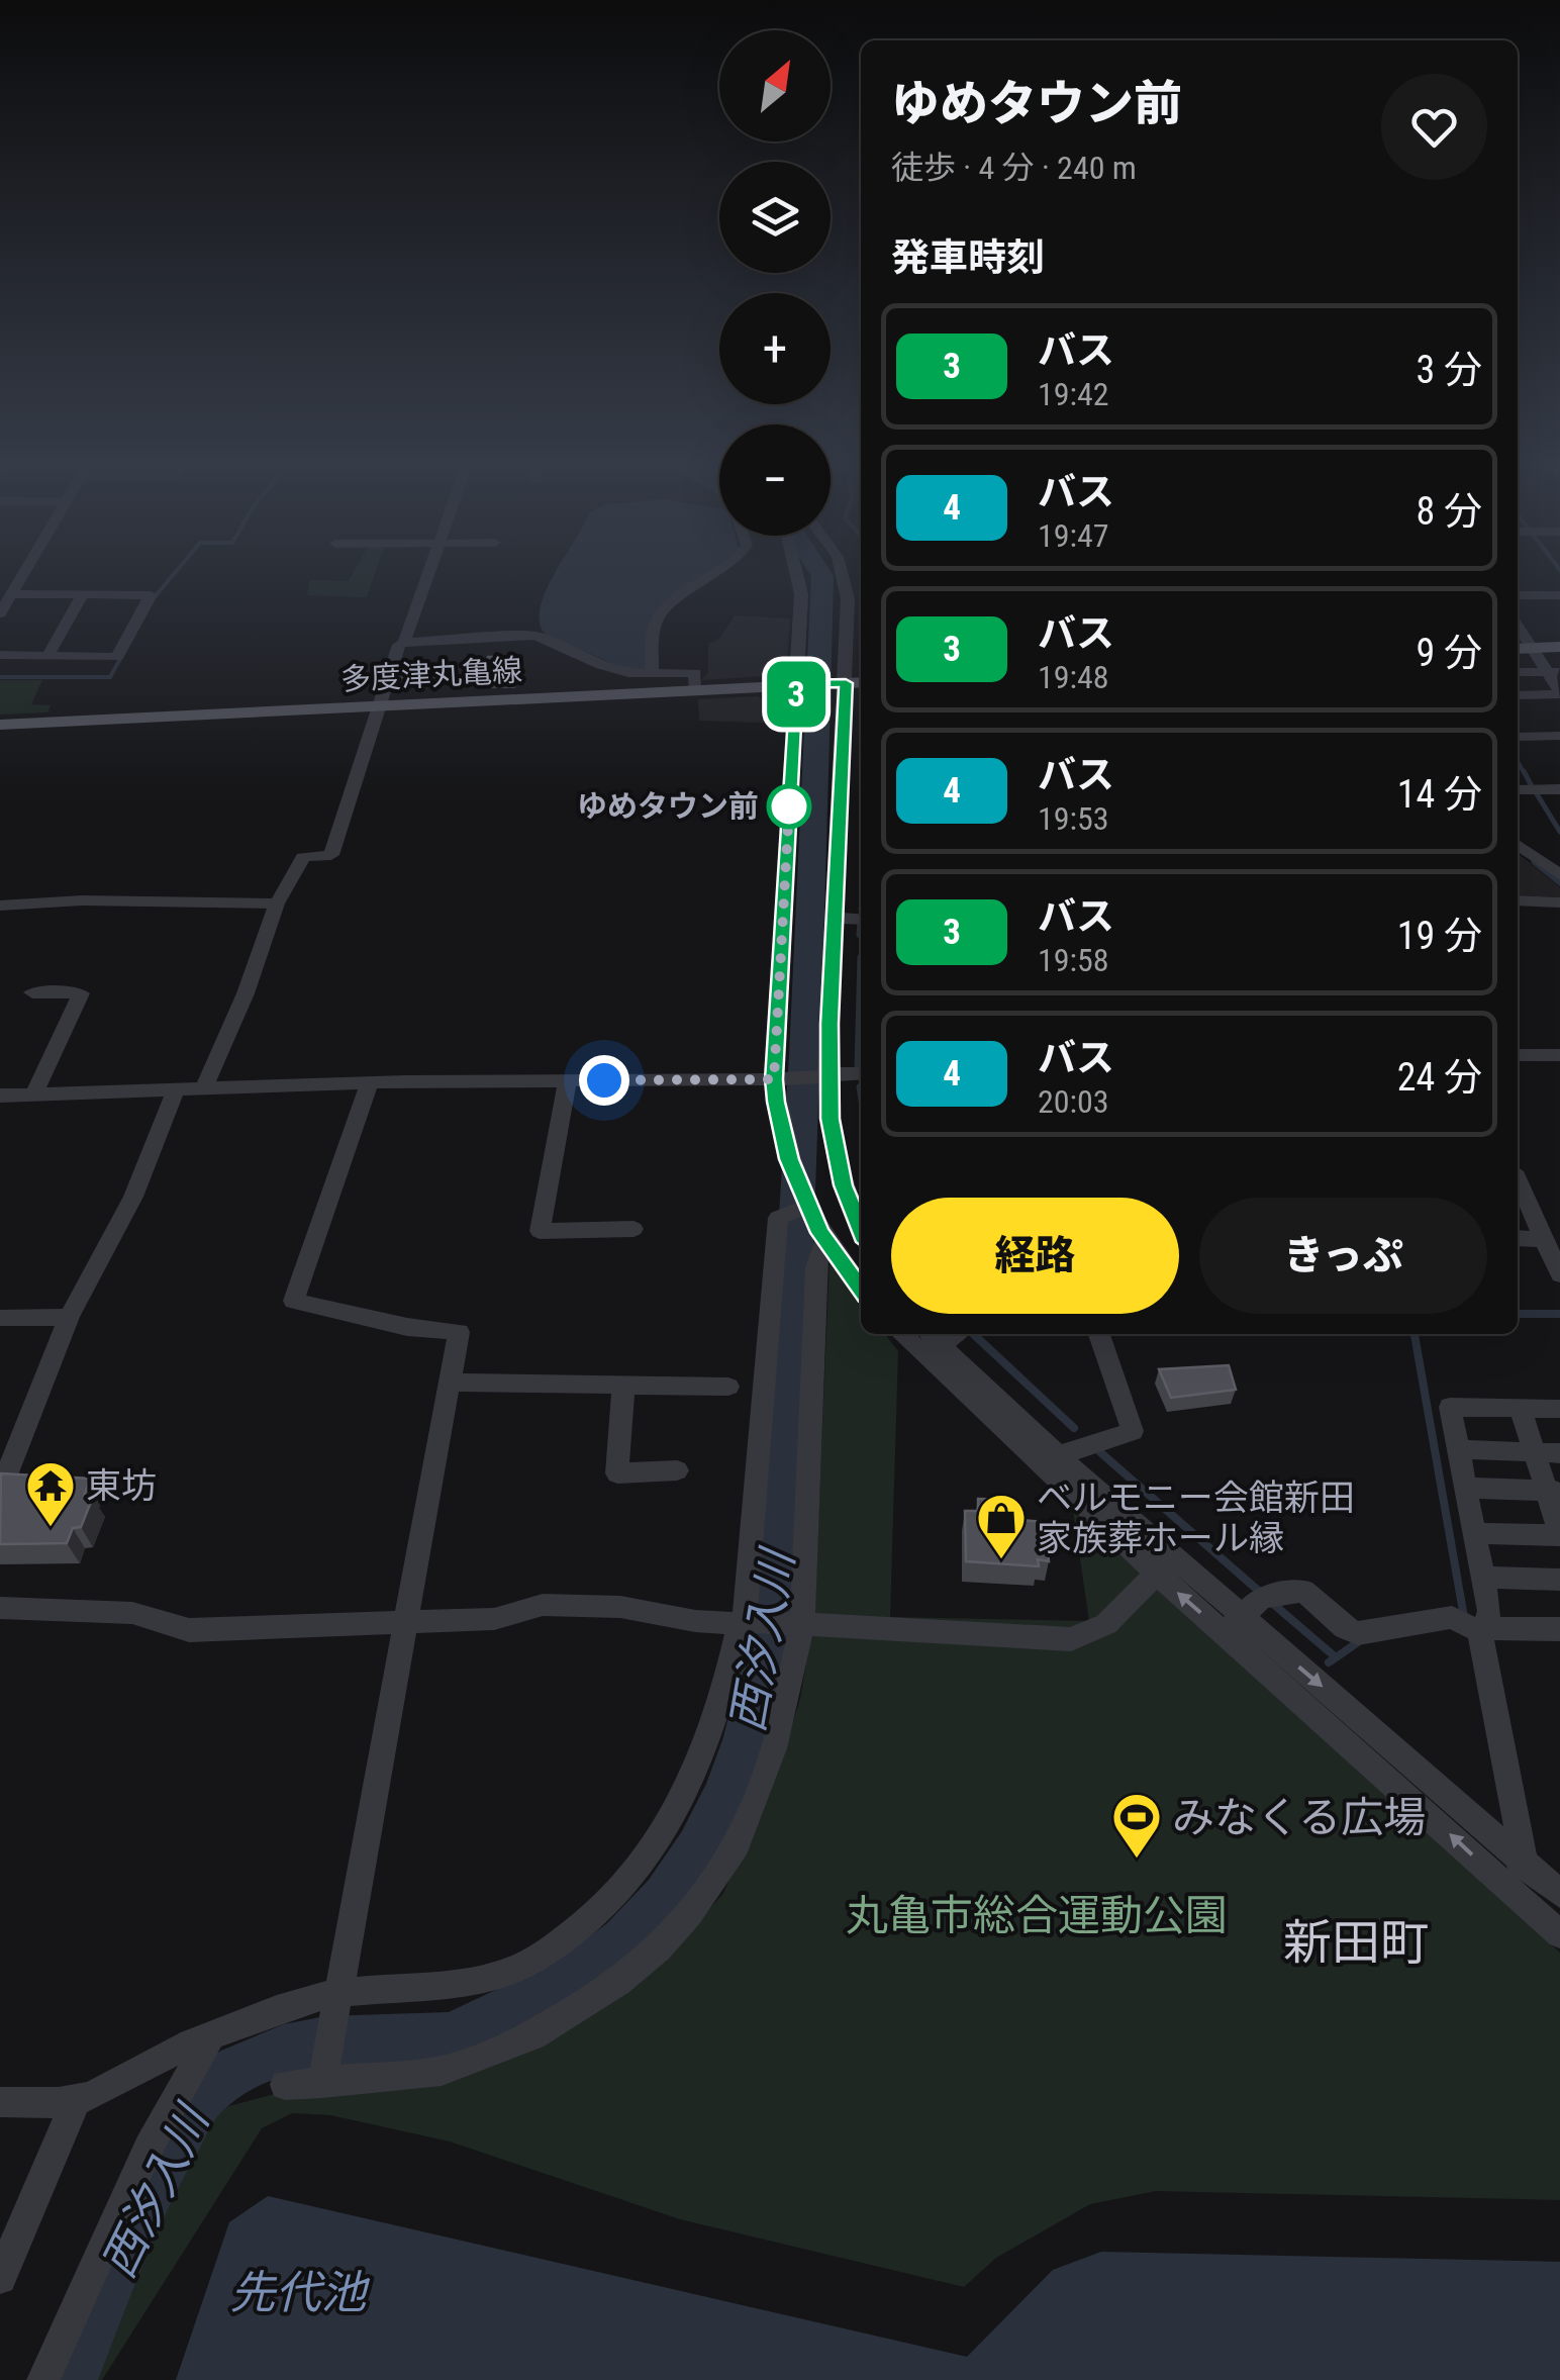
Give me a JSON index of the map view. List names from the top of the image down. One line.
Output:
{"streets":{"main road":["多度津丸亀線"]},"districts":["新田町"],"water":["西汐入川","先代池"],"parks":["丸亀市総合運動公園"],"places":{"other":["ゆめタウン前"],"temple":["東坊"],"shop":["ベルモニー会館新田 家族葬ホール縁"],"sports":["みなくる広場"]},"lines":["bus line 3"],"north":"top right","page":{"on_map":"3","map_buttons":["+","−"],"heading":[["ゆめタウン前","徒歩 · 4 分 · 240 m"],"発車時刻"],"list":[{"mark":"3","name":"バス","note":"19:42","value":"3 分"},{"mark":"4","name":"バス","note":"19:47","value":"8 分"},{"mark":"3","name":"バス","note":"19:48","value":"9 分"},{"mark":"4","name":"バス","note":"19:53","value":"14 分"},{"mark":"3","name":"バス","note":"19:58","value":"19 分"},{"mark":"4","name":"バス","note":"20:03","value":"24 分"}],"buttons":["経路","きっぷ"]}}
